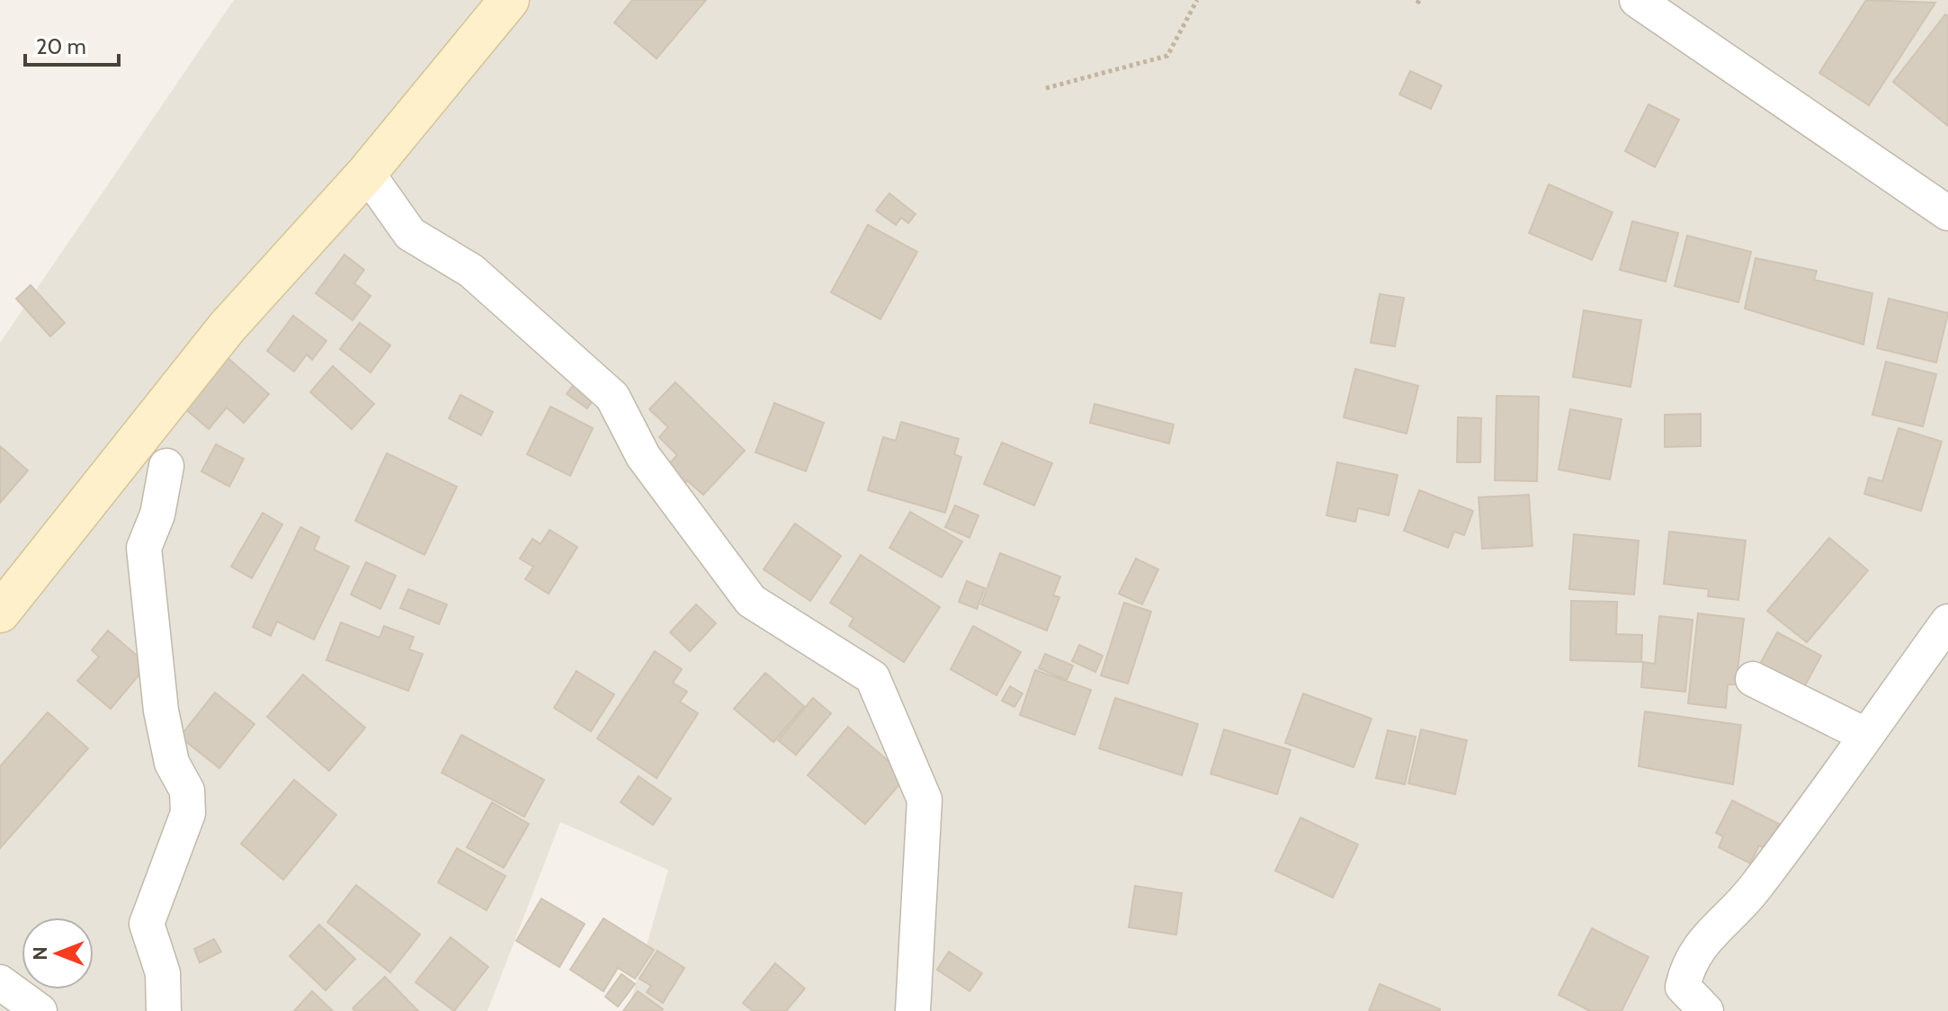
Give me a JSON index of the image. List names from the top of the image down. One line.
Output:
{"scale_bar":"20 m","north":"left"}
